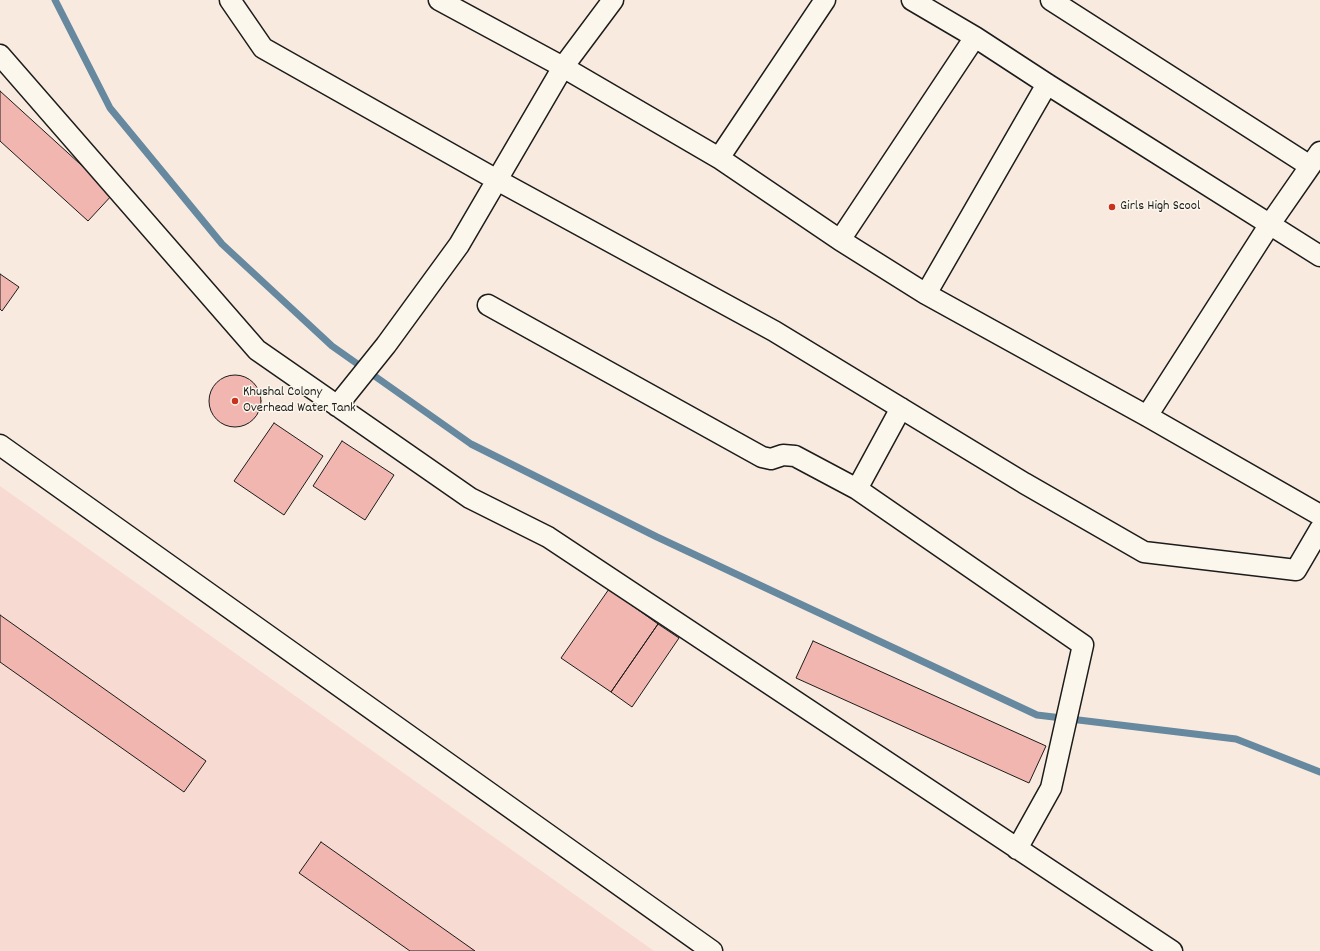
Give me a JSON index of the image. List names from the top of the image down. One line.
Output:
{"places":["Girls High Scool","Khushal Colony Overhead Water Tank"]}
